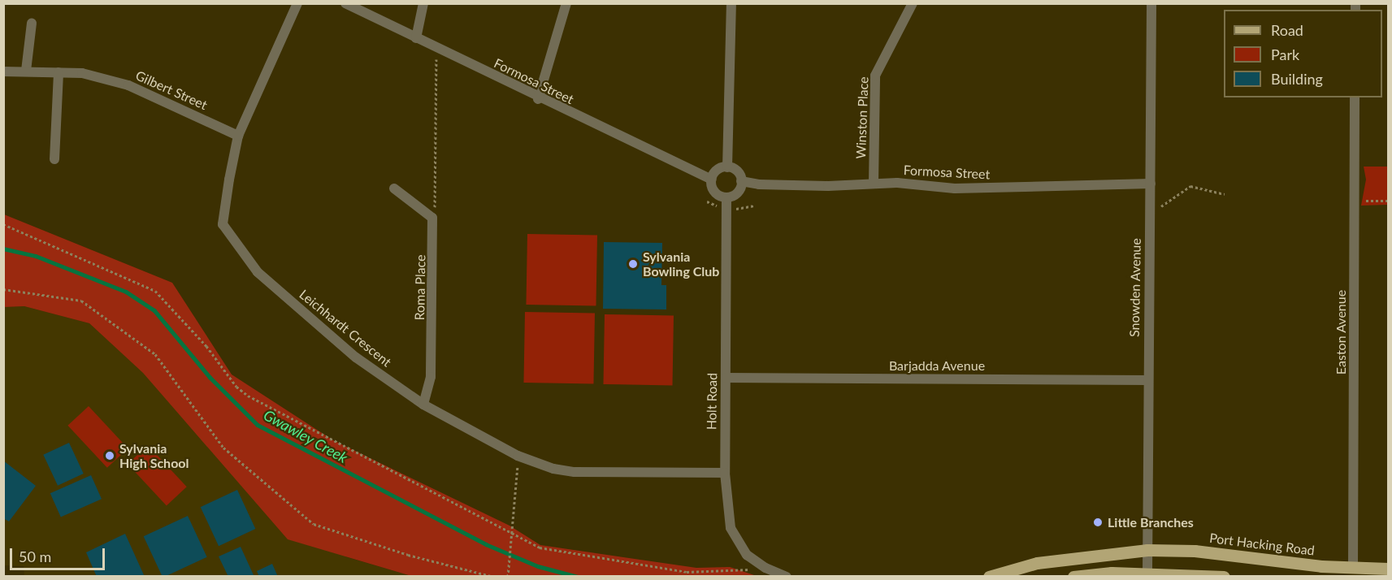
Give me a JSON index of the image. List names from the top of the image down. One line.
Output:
{"streets":{"main road":["Port Hacking Road"],"street":["Formosa Street","Gilbert Street","Winston Place","Roma Place","Snowden Avenue","Leichhardt Crescent","Easton Avenue","Barjadda Avenue","Holt Road"]},"crossings":[["Formosa Street","Winston Place"],["Formosa Street","Snowden Avenue"],["Formosa Street","Holt Road"],["Gilbert Street","Leichhardt Crescent"],["Roma Place","Leichhardt Crescent"],["Snowden Avenue","Barjadda Avenue"],["Snowden Avenue","Port Hacking Road"],["Leichhardt Crescent","Holt Road"],["Easton Avenue","Port Hacking Road"],["Barjadda Avenue","Holt Road"]],"water":["Gwawley Creek"],"places":["Sylvania Bowling Club","Sylvania High School","Little Branches"],"legend":["Road","Park","Building"],"scale_bar":"50 m"}
